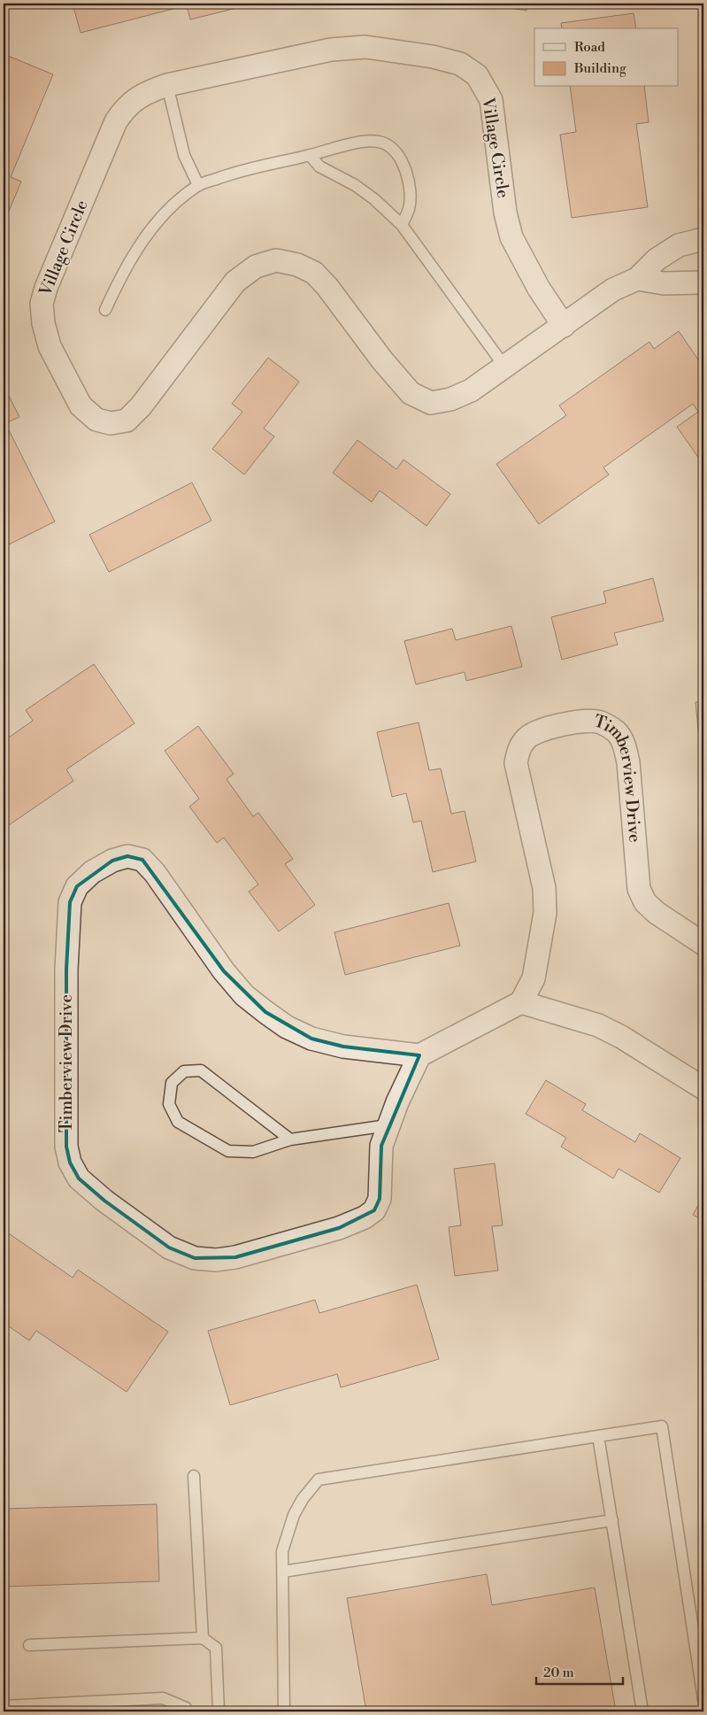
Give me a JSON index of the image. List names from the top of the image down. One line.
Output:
{"streets":{"street":["Village Circle","Timberview Drive"]},"legend":["Road","Building"],"scale_bar":"20 m"}
